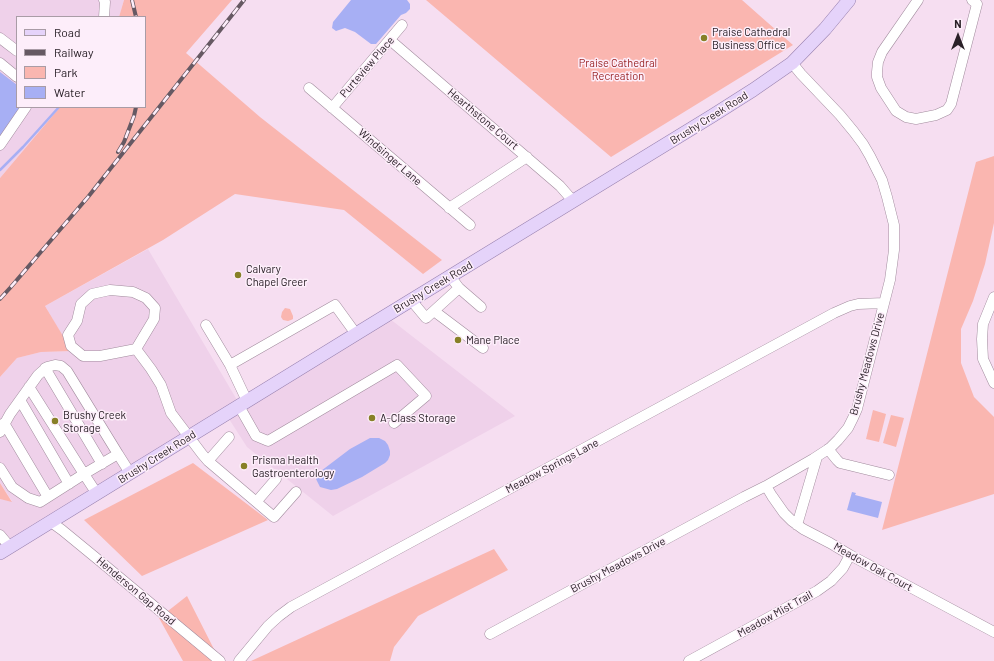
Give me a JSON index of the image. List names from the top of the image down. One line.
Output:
{"streets":{"main road":["Brushy Creek Road"],"street":["Purteview Place","Hearthstone Court","Windsinger Lane","Brushy Meadows Drive","Meadow Springs Lane","Meadow Oak Court","Henderson Gap Road","Meadow Mist Trail"]},"crossings":[["Purteview Place","Hearthstone Court"],["Purteview Place","Windsinger Lane"],["Brushy Creek Road","Hearthstone Court"],["Brushy Creek Road","Brushy Meadows Drive"],["Brushy Creek Road","Henderson Gap Road"],["Brushy Meadows Drive","Meadow Springs Lane"],["Brushy Meadows Drive","Meadow Oak Court"],["Meadow Oak Court","Meadow Mist Trail"]],"parks":["Praise Cathedral Recreation"],"places":["Praise Cathedral Business Office","Calvary Chapel Greer","Mane Place","A-Class Storage","Brushy Creek Storage","Prisma Health Gastroenterology"],"legend":["Road","Railway","Park","Water"],"north":"top"}
